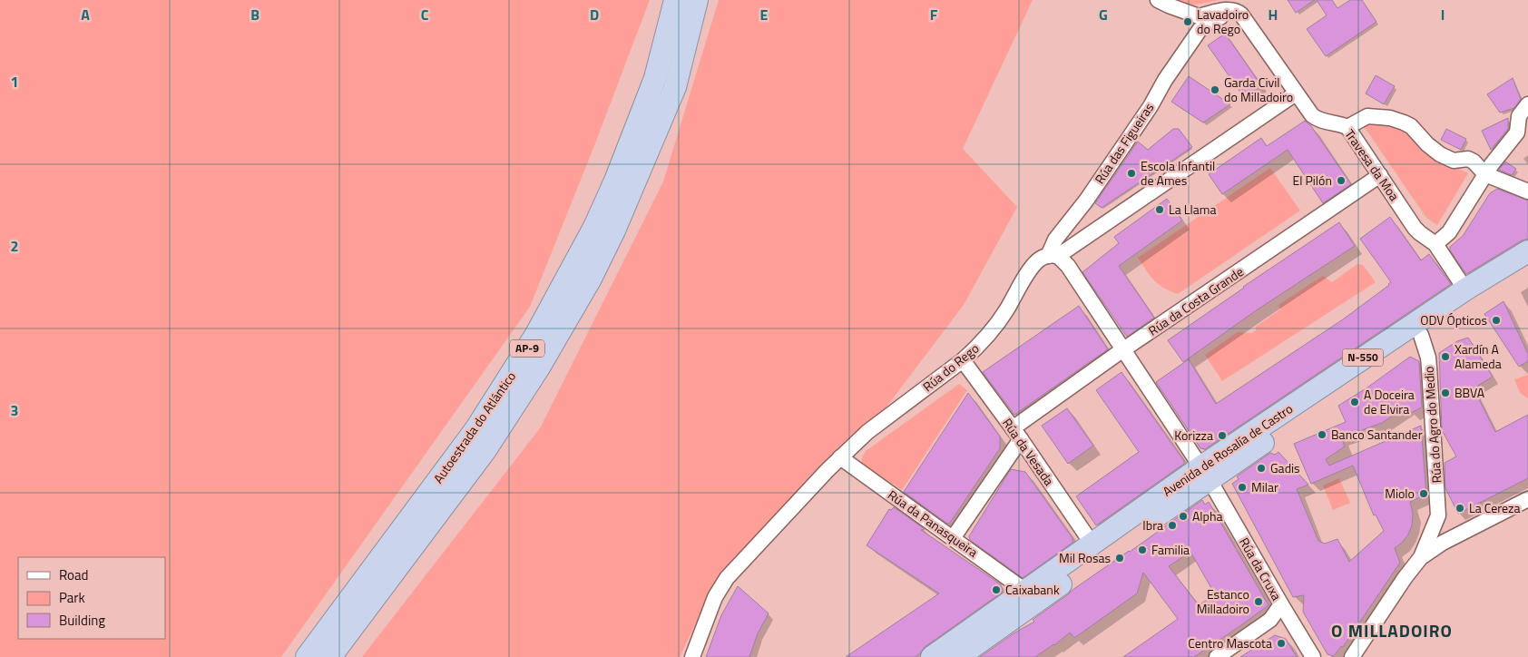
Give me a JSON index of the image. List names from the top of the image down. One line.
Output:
{"streets":{"highway":["AP-9","N-550","Autoestrada do Atlántico","Avenida de Rosalía de Castro"],"street":["Rúa das Figueiras","Travesa da Moa","Rúa da Costa Grande","Rúa do Rego","Rúa do Agro do Medio","Rúa da Vesada","Rúa da Panasqueira","Rúa da Cruxa"]},"crossings":[["Rúa das Figueiras","Travesa da Moa"],["Rúa das Figueiras","Rúa do Rego"],["Travesa da Moa","Rúa da Costa Grande"],["Travesa da Moa","Rúa do Rego"],["Travesa da Moa","Avenida de Rosalía de Castro"],["Rúa da Costa Grande","Rúa da Vesada"],["Rúa da Costa Grande","Rúa da Panasqueira"],["Rúa do Rego","Rúa da Vesada"],["Rúa do Rego","Rúa da Panasqueira"],["Rúa do Agro do Medio","Avenida de Rosalía de Castro"],["Avenida de Rosalía de Castro","Rúa da Vesada"],["Avenida de Rosalía de Castro","Rúa da Panasqueira"],["Avenida de Rosalía de Castro","Rúa da Cruxa"]],"districts":["O MILLADOIRO"],"places":["Lavadoiro do Rego","Garda Civil do Milladoiro","Escola Infantil de Ames","El Pilón","La Llama","ODV Ópticos","Xardín A Alameda","BBVA","A Doceira de Elvira","Banco Santander","Korizza","Gadis","Milar","Miolo","La Cereza","Alpha","Ibra","Familia","Mil Rosas","Caixabank","Estanco Milladoiro","Centro Mascota"],"legend":["Road","Park","Building"],"grid":{"columns":["A","B","C","D","E","F","G","H","I"],"rows":["1","2","3"]}}
